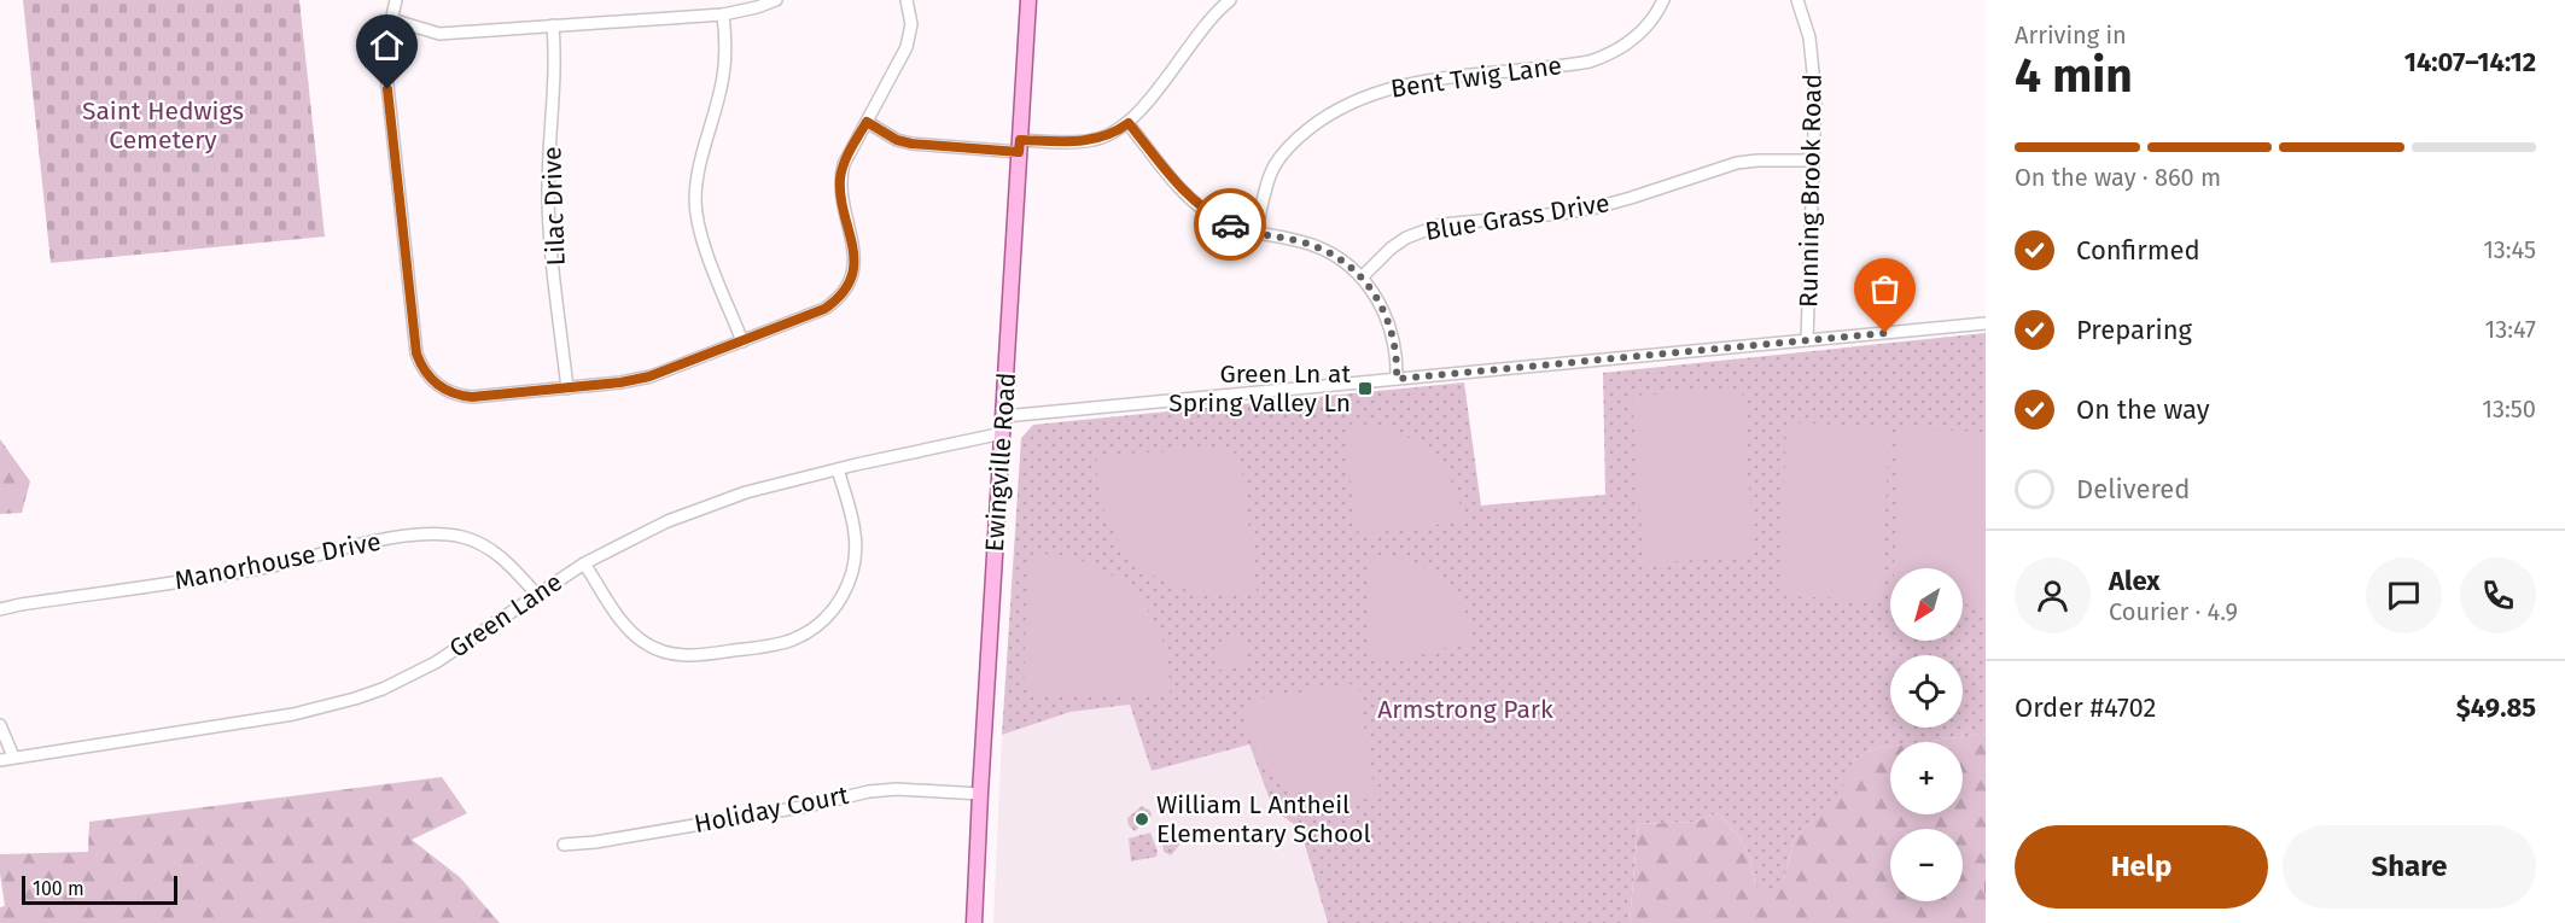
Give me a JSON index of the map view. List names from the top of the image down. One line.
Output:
{"streets":{"main road":["Ewingville Road"],"street":["Bent Twig Lane","Running Brook Road","Lilac Drive","Blue Grass Drive","Manorhouse Drive","Green Lane","Holiday Court"]},"crossings":[["Running Brook Road","Blue Grass Drive"],["Ewingville Road","Green Lane"],["Ewingville Road","Holiday Court"],["Manorhouse Drive","Green Lane"]],"parks":["Saint Hedwigs Cemetery","Armstrong Park"],"places":{"transit":["Green Ln at Spring Valley Ln"],"other":["William L Antheil Elementary School"]},"scale_bar":"100 m","north":"bottom left","page":{"heading":["4 min","Arriving in","14:07–14:12"],"panel":["Alex","Courier · 4.9","Order #4702","$49.85"],"bar":"On the way · 860 m","list":[["Confirmed","13:45"],["Preparing","13:47"],["On the way","13:50"],"Delivered"],"map_buttons":["+","−"],"buttons":["Help","Share"],"scale":"100 m"}}
